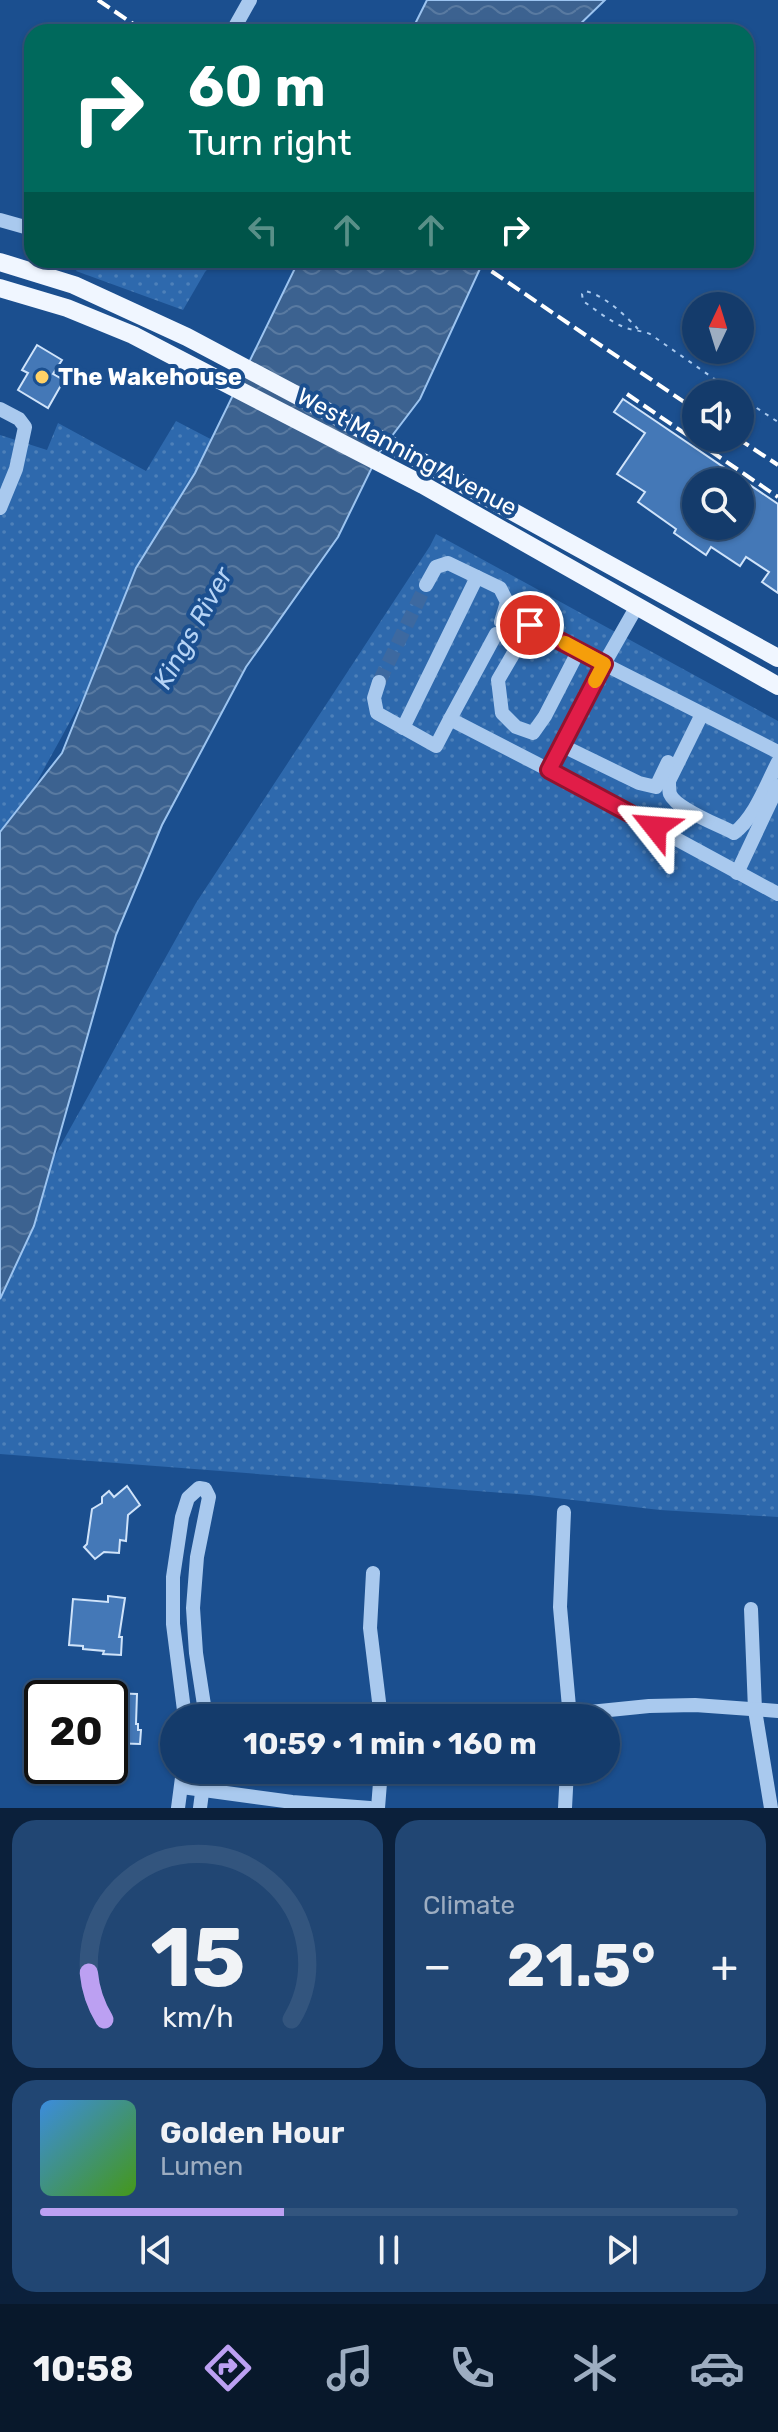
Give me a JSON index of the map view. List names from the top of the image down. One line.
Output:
{"streets":{"main road":["West Manning Avenue"]},"water":["Kings River"],"places":["The Wakehouse"],"north":"top","page":{"turn":["60 m","Turn right"],"limit":"20","trip":"10:59 · 1 min · 160 m","tile":"Climate","heat":["−","21.5°","+"],"song":["Golden Hour","Lumen"],"tabs":"10:58","gauge":["15","km/h"]}}
